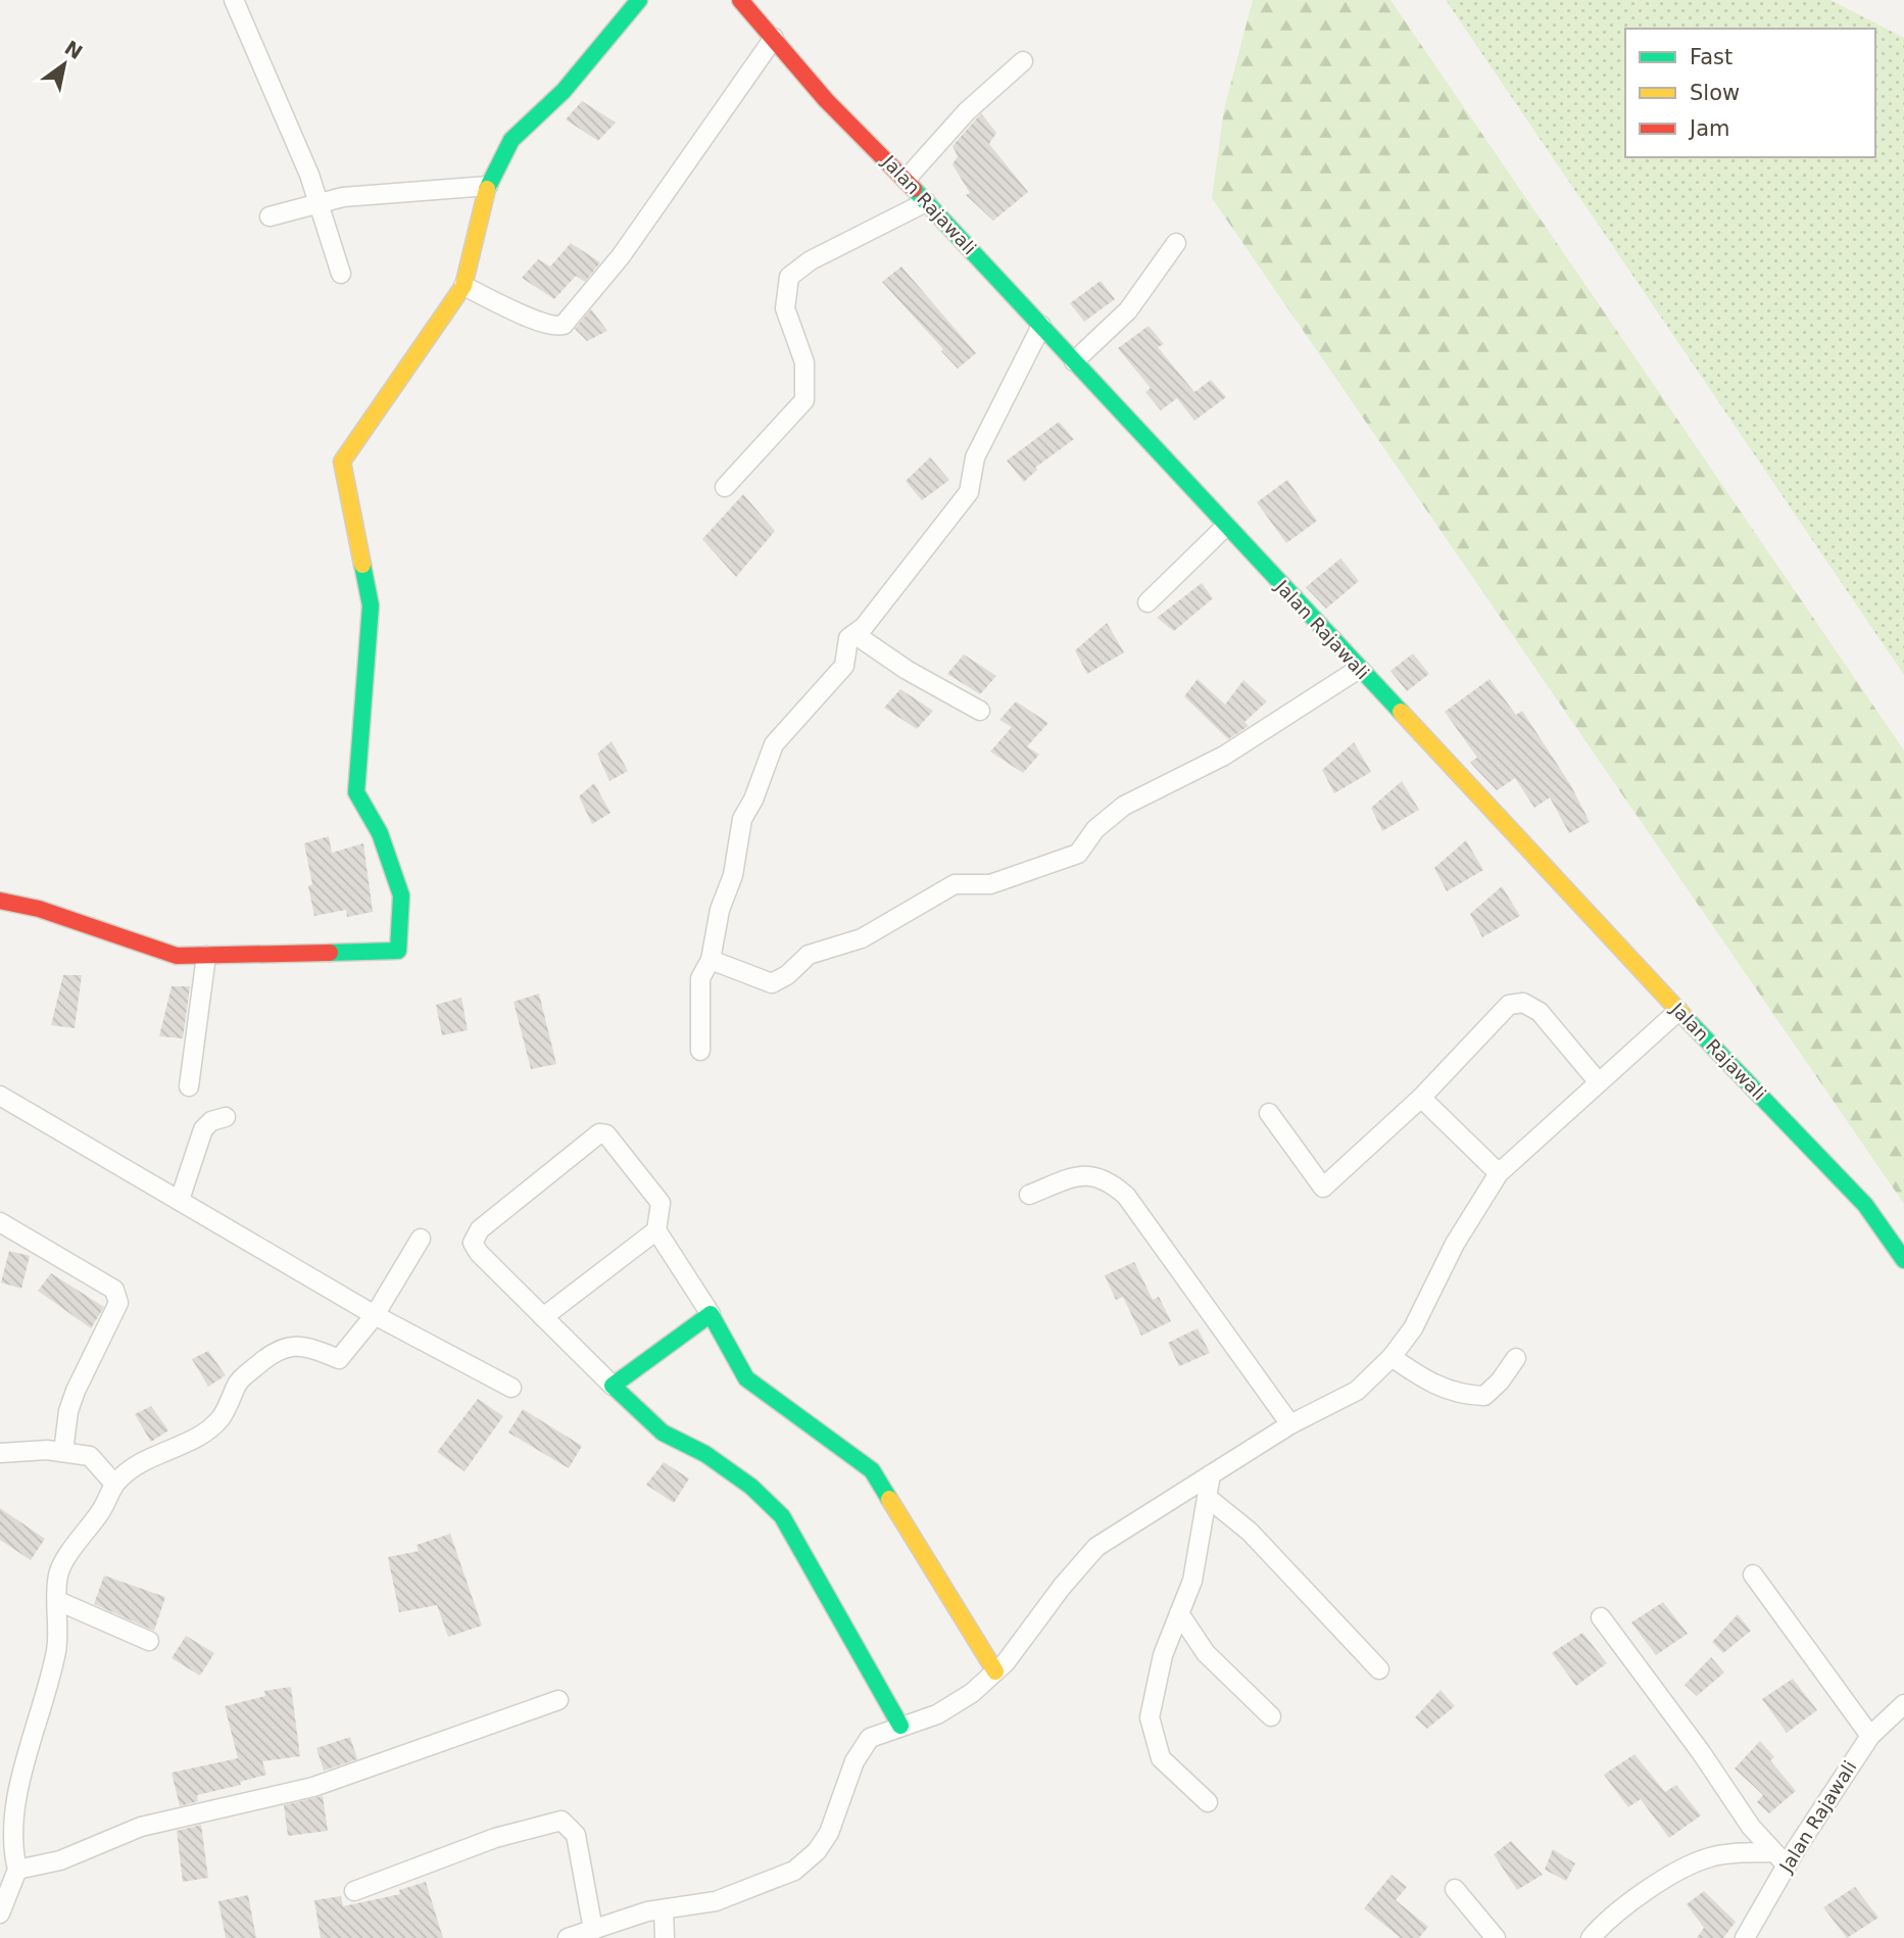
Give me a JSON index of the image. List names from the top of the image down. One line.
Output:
{"streets":{"street":["Jalan Rajawali"]},"legend":["Fast","Slow","Jam"],"north":"top right"}
